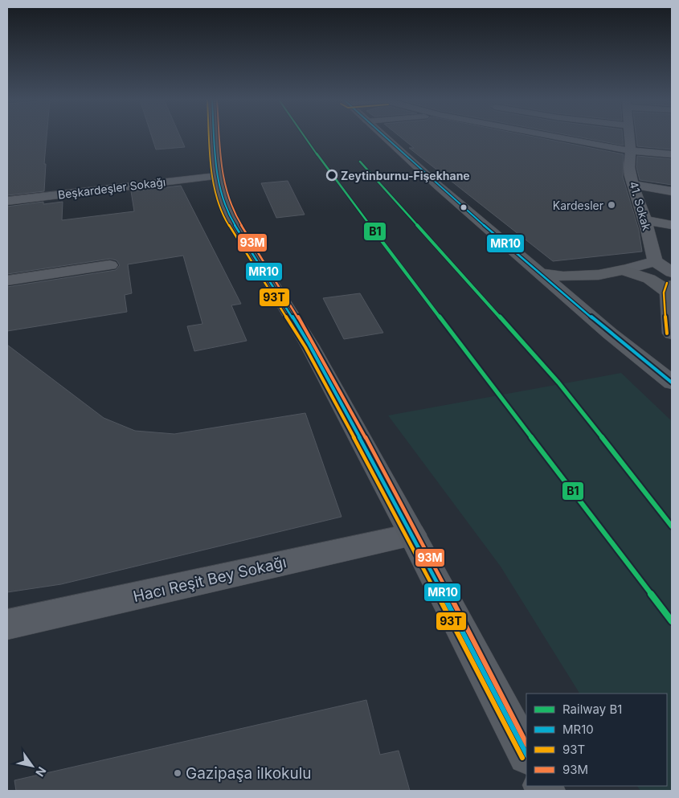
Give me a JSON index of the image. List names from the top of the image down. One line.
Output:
{"streets":{"street":["Beşkardeşler Sokağı","41. Sokak","Hacı Reşit Bey Sokağı"]},"places":["Zeytinburnu-Fişekhane","Kardesler","Gazipaşa ilkokulu"],"lines":["rail line B1","transit line MR10","transit line 93T","transit line 93M"],"legend":["Railway B1","MR10","93T","93M"],"north":"bottom right"}
